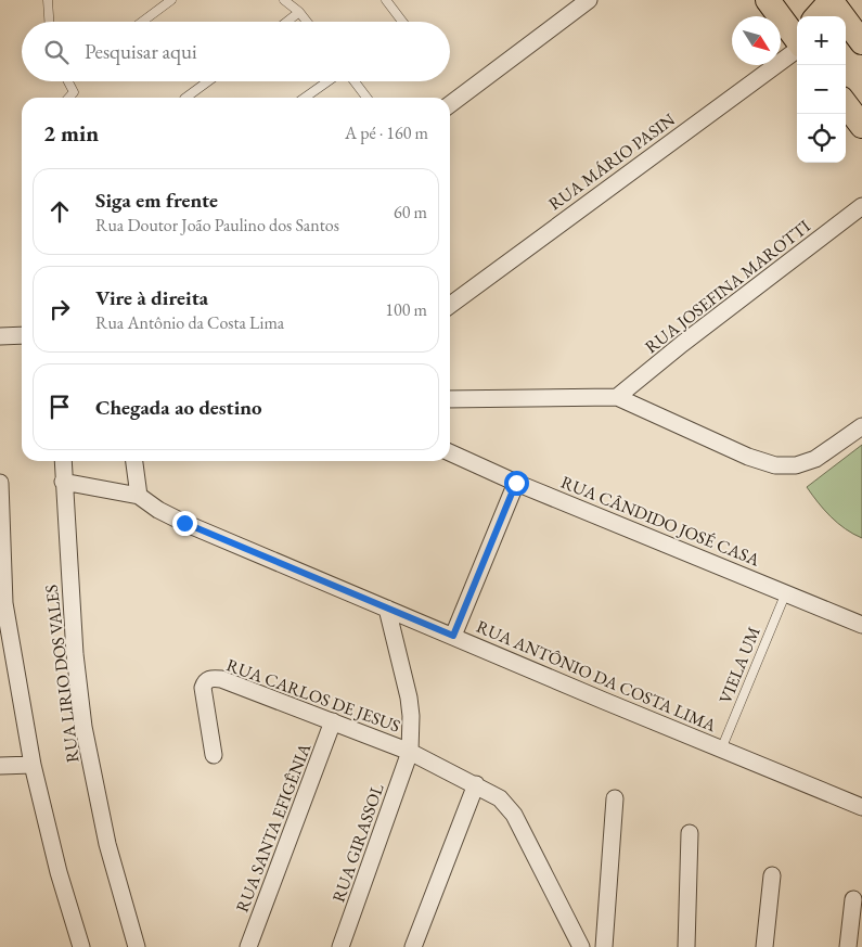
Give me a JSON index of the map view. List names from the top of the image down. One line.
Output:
{"streets":{"street":["RUA MÁRIO PASIN","RUA JOSEFINA MAROTTI","RUA CÂNDIDO JOSÉ CASA","RUA LIRIO DOS VALES","RUA ANTÔNIO DA COSTA LIMA","RUA CARLOS DE JESUS","RUA SANTA EFIGÊNIA","RUA GIRASSOL"],"lane":["VIELA UM"]},"crossings":[["RUA CÂNDIDO JOSÉ CASA","VIELA UM"],["VIELA UM","RUA ANTÔNIO DA COSTA LIMA"],["RUA ANTÔNIO DA COSTA LIMA","RUA GIRASSOL"],["RUA CARLOS DE JESUS","RUA SANTA EFIGÊNIA"],["RUA CARLOS DE JESUS","RUA GIRASSOL"]],"north":"bottom right","page":{"map_buttons":["+","−"],"search":"Pesquisar aqui","heading":["2 min","A pé · 160 m"],"list":[["Siga em frente","Rua Doutor João Paulino dos Santos","60 m"],["Vire à direita","Rua Antônio da Costa Lima","100 m"],"Chegada ao destino"]}}
